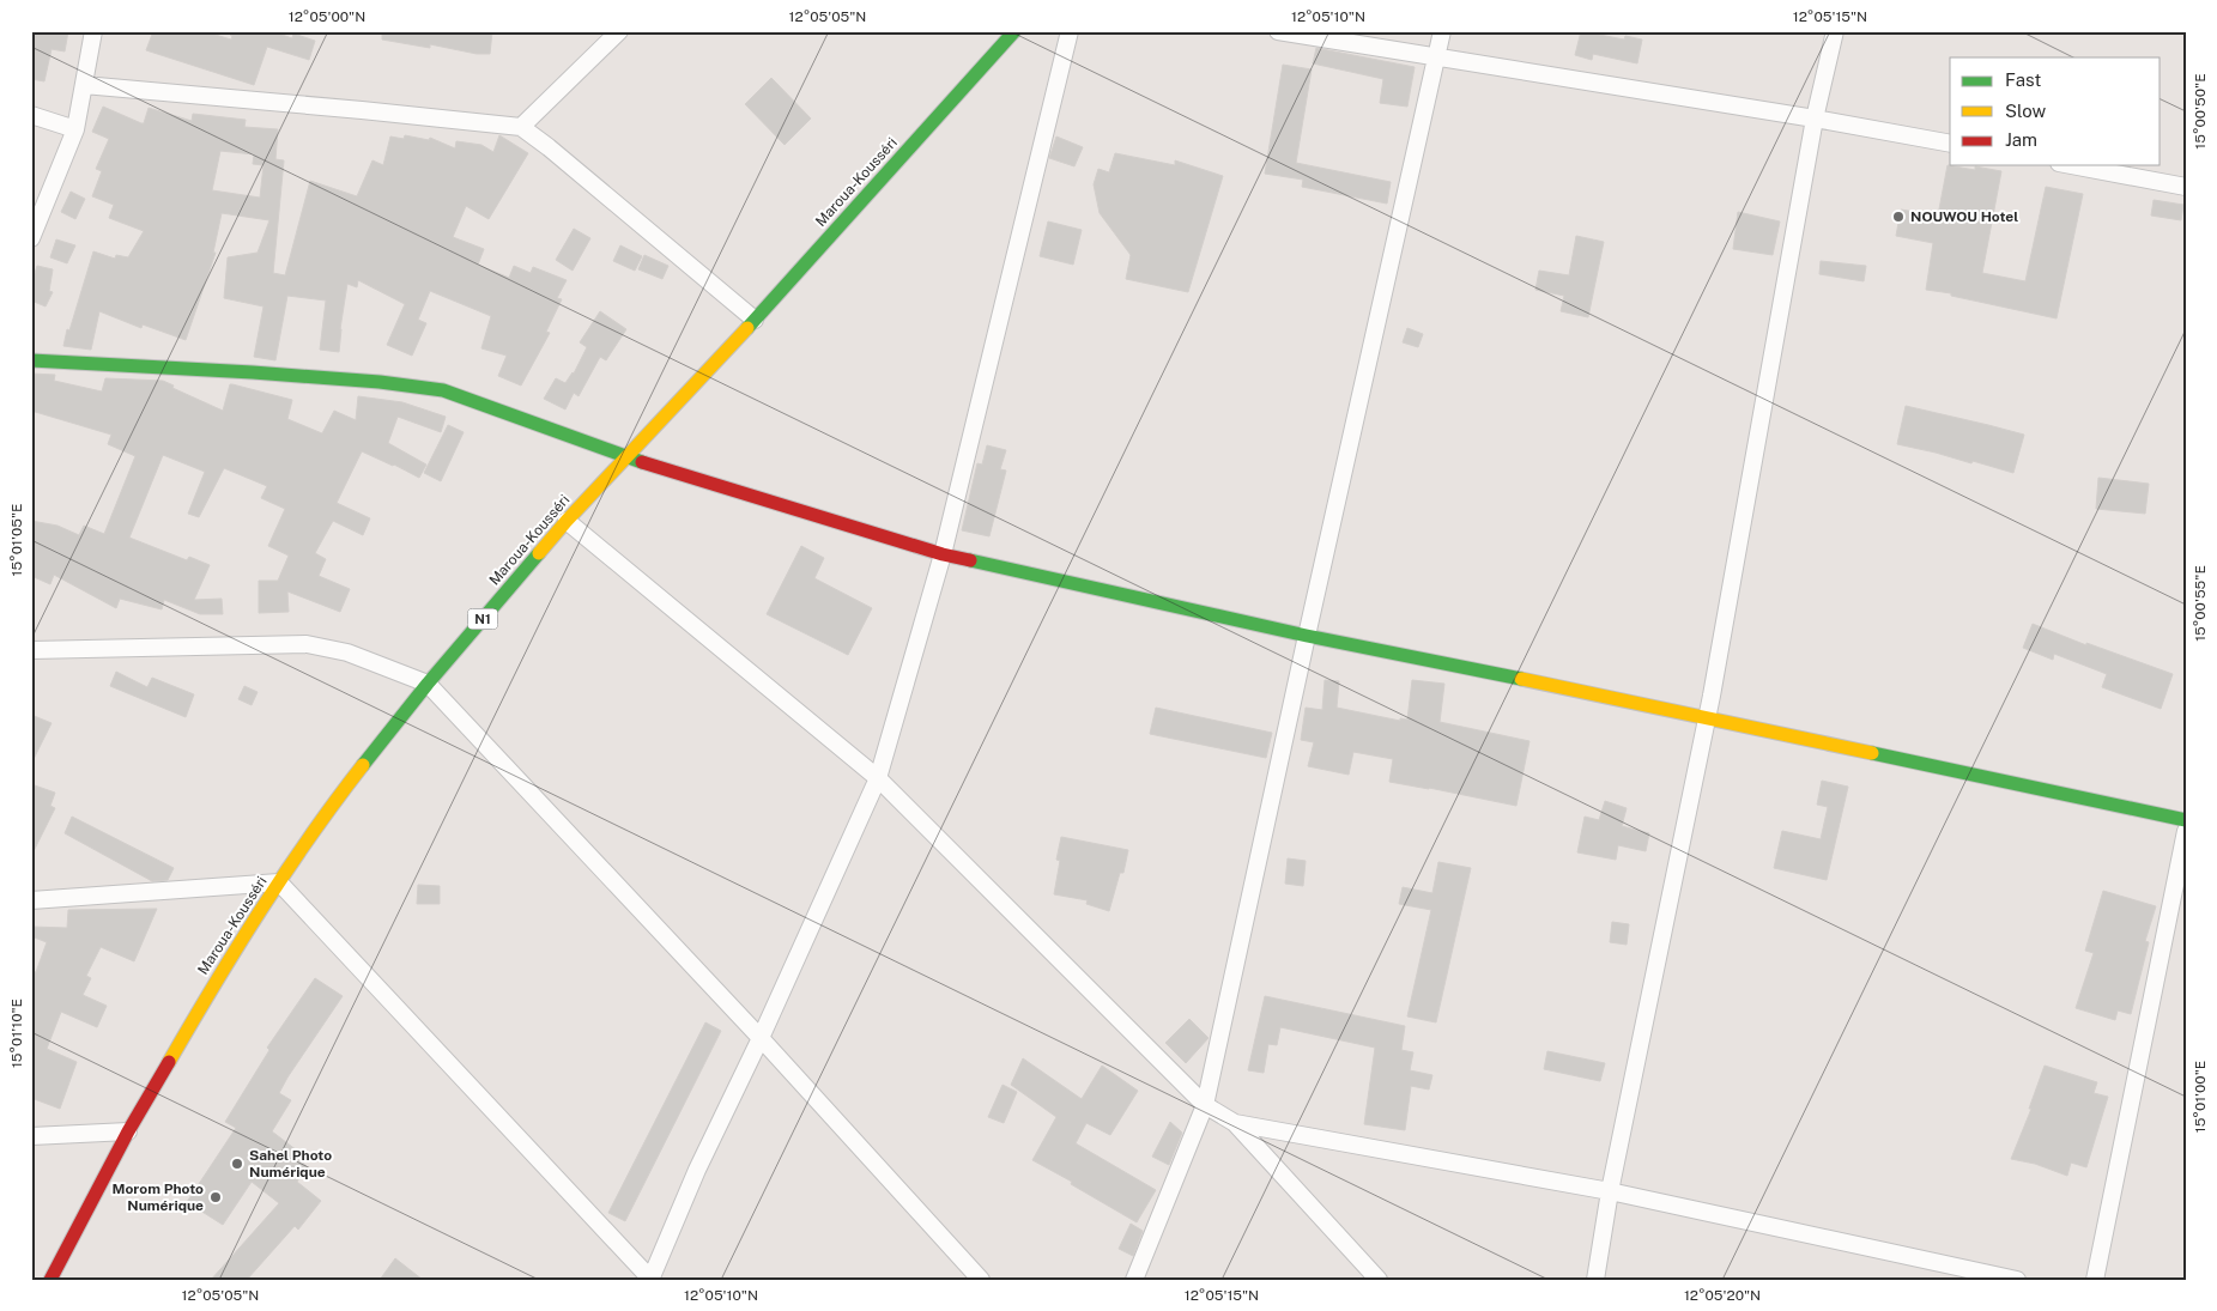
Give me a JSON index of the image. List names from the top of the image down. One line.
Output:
{"streets":{"main road":["Maroua-Kousséri","N1"]},"places":["NOUWOU Hotel","Sahel Photo Numérique","Morom Photo Numérique"],"legend":["Fast","Slow","Jam"],"coordinates":["12°05'00\"N","12°05'05\"N","12°05'10\"N","12°05'15\"N","15°00'50\"E","15°01'05\"E","15°00'55\"E","15°01'10\"E","15°01'00\"E","12°05'20\"N"]}
